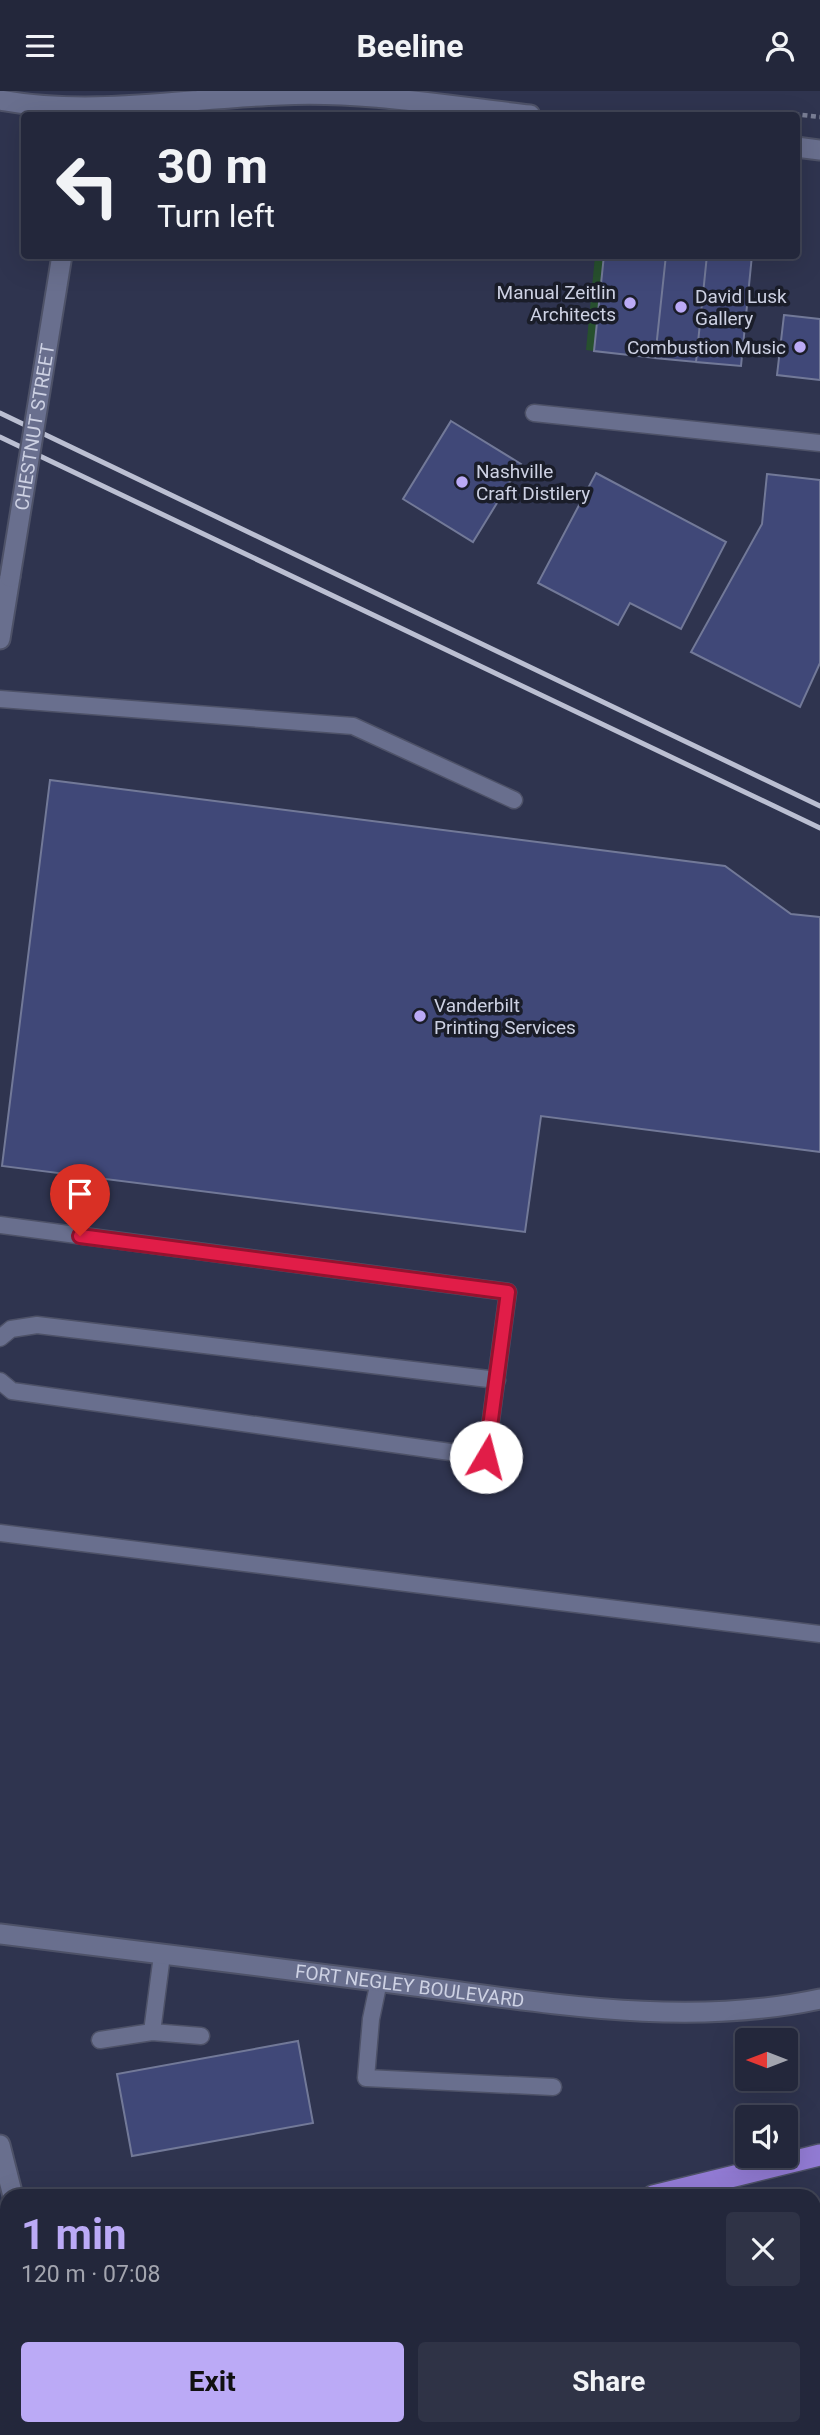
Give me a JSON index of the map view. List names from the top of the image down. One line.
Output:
{"streets":{"street":["CHESTNUT STREET","FORT NEGLEY BOULEVARD"]},"places":["Manual Zeitlin Architects","David Lusk Gallery","Combustion Music","Nashville Craft Distilery","Vanderbilt Printing Services"],"north":"left","page":{"header":"Beeline","turn":["30 m","Turn left"],"heading":["1 min","120 m · 07:08"],"buttons":["Exit","Share"]}}
